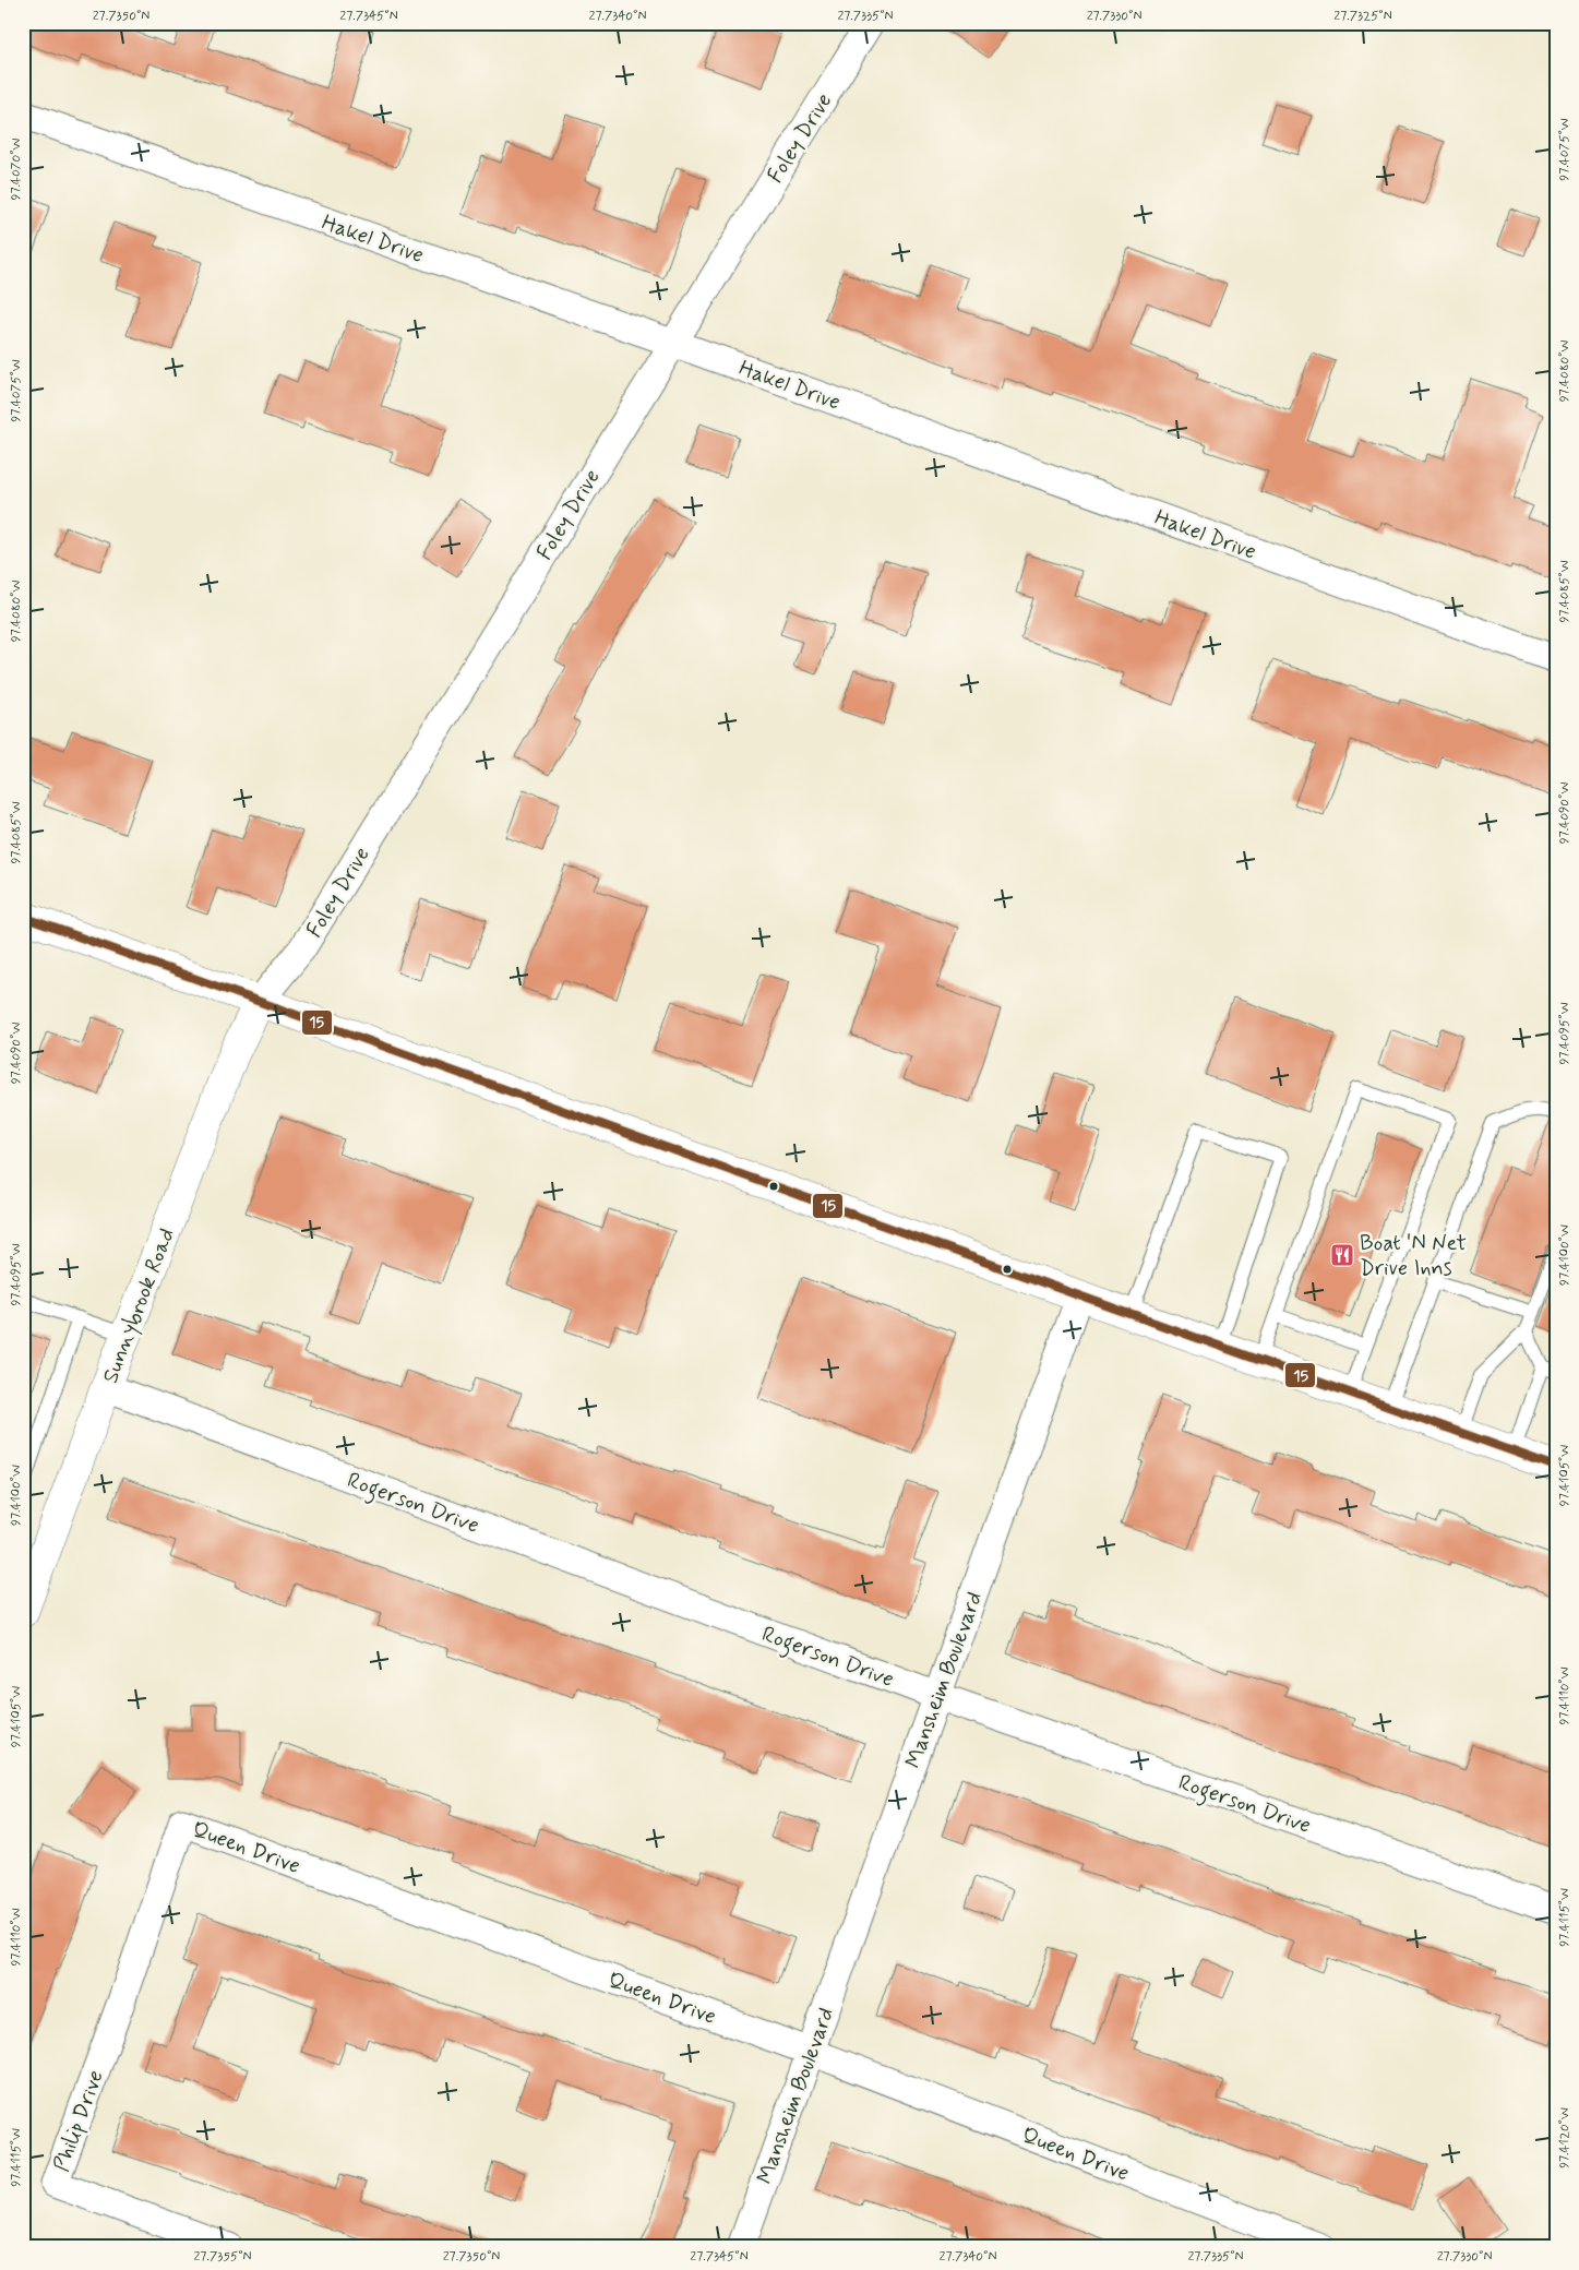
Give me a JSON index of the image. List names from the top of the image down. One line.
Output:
{"streets":{"main road":["Sunnybrook Road"],"street":["Foley Drive","Hakel Drive","Rogerson Drive","Mansheim Boulevard","Queen Drive","Philip Drive"]},"crossings":[["Foley Drive","Hakel Drive"],["Foley Drive","Sunnybrook Road"],["Sunnybrook Road","Rogerson Drive"],["Rogerson Drive","Mansheim Boulevard"],["Mansheim Boulevard","Queen Drive"],["Queen Drive","Philip Drive"]],"places":{"restaurant":["Boat 'N Net Drive Inns"]},"lines":["transit line 15"],"coordinates":["27.7350°N","27.7345°N","27.7340°N","27.7335°N","27.7330°N","27.7325°N","97.4075°W","97.4070°W","97.4080°W","97.4085°W","97.4090°W","97.4095°W","97.4100°W","97.4105°W","97.4110°W","97.4115°W","97.4120°W","27.7355°N"]}
